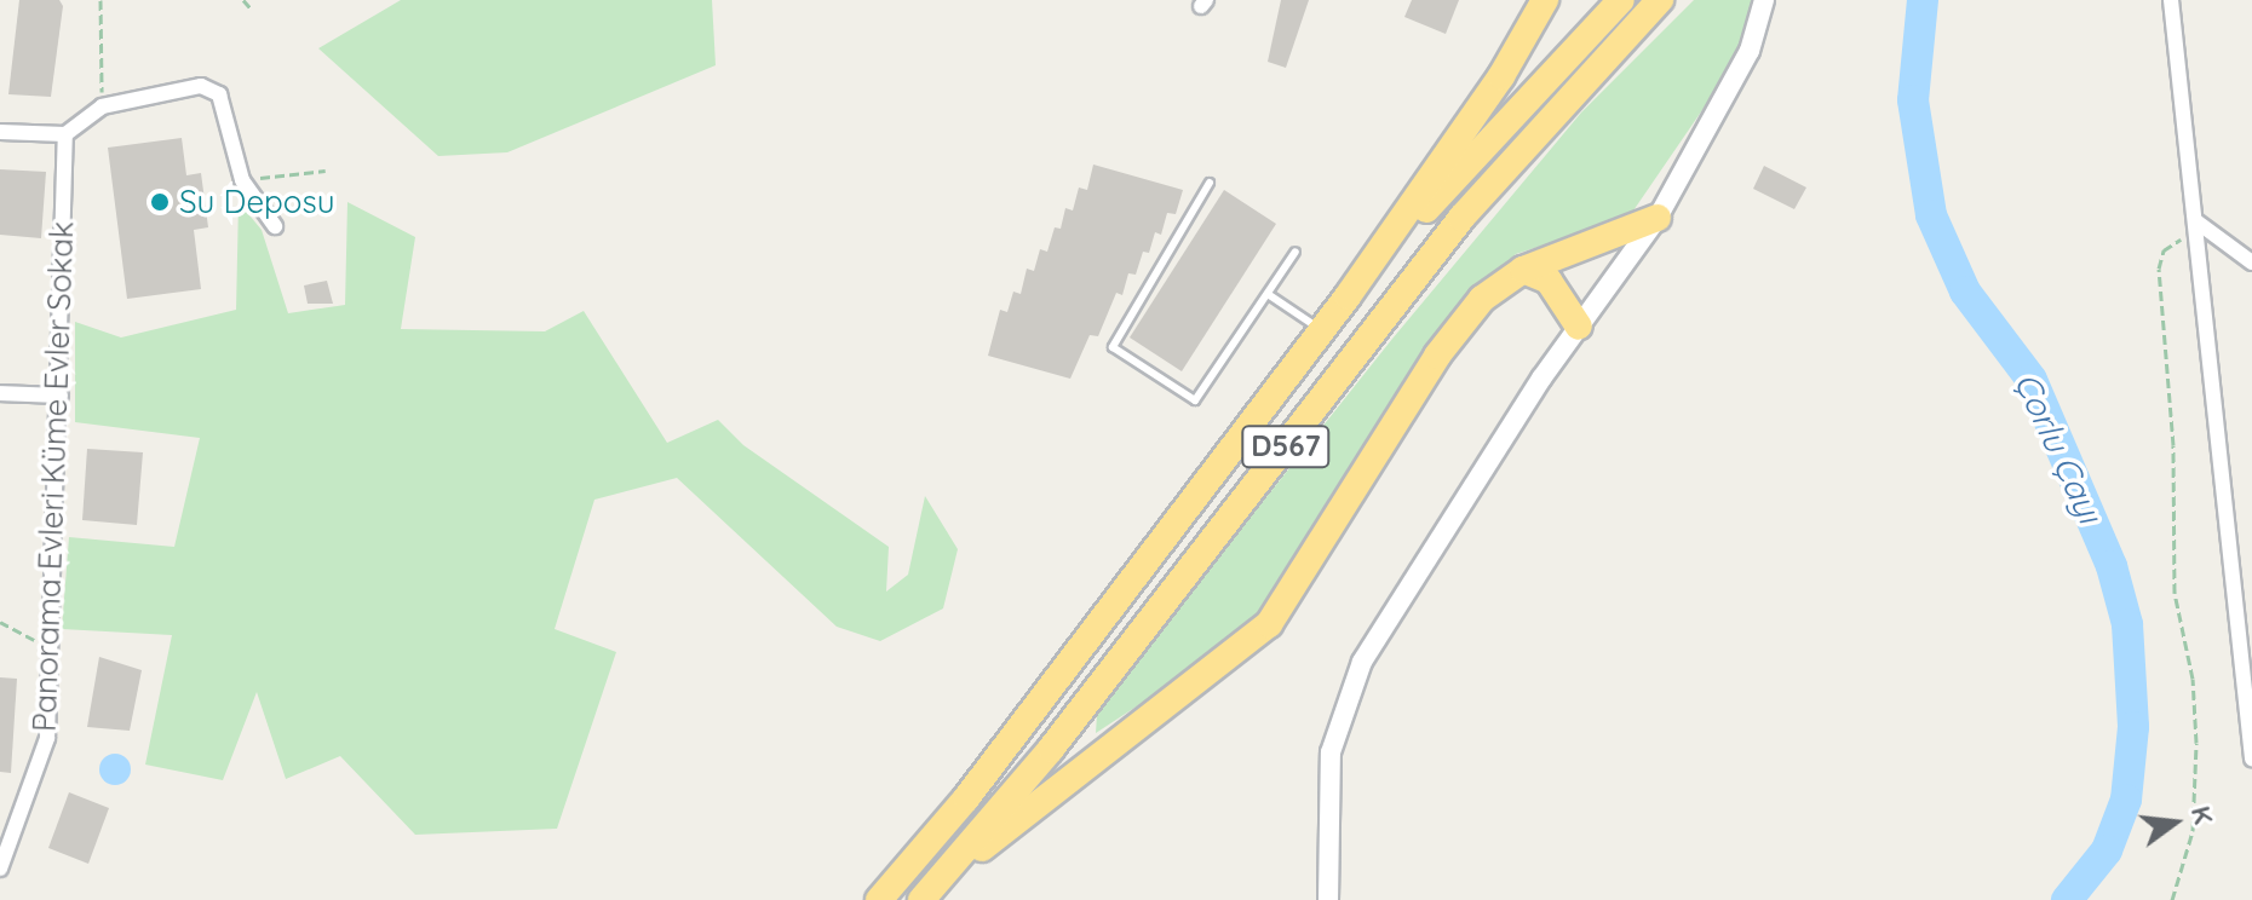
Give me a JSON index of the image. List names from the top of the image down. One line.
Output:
{"streets":{"highway":["D567"],"street":["Panorama Evleri Küme Evler Sokak"]},"water":["Çorlu Çayı"],"places":["Su Deposu"],"north":"right"}
